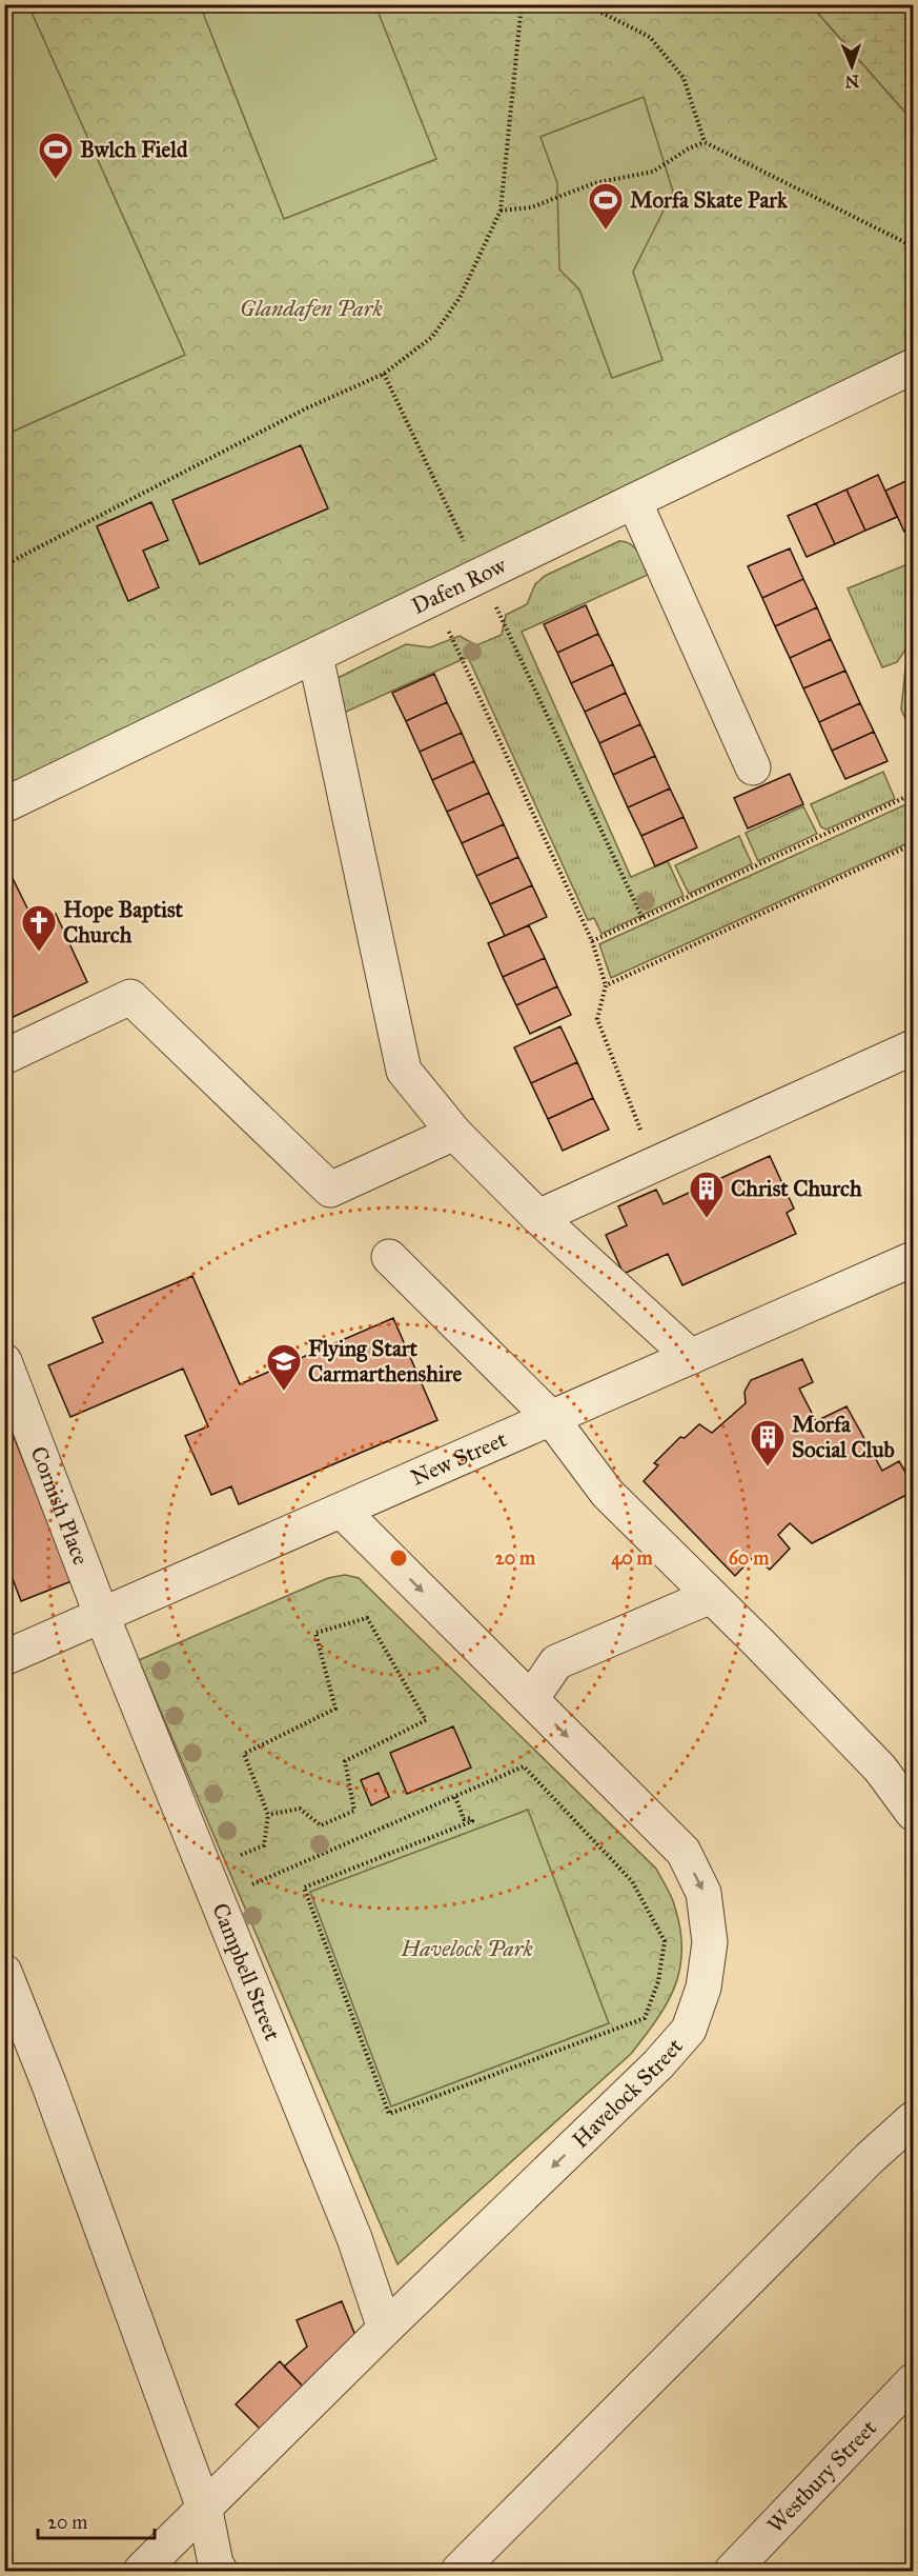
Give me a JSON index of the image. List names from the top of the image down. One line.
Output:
{"streets":{"street":["Dafen Row","New Street","Cornish Place","Campbell Street","Havelock Street","Westbury Street"]},"crossings":[["New Street","Cornish Place"],["New Street","Campbell Street"],["New Street","Havelock Street"],["Cornish Place","Campbell Street"],["Campbell Street","Havelock Street"]],"parks":["Glandafen Park","Havelock Park"],"places":{"sports":["Bwlch Field","Morfa Skate Park"],"church":["Hope Baptist Church"],"building":["Christ Church","Morfa Social Club"],"school or university":["Flying Start Carmarthenshire"]},"scale_bar":"20 m","north":"bottom","rings":["20 m","40 m","60 m"]}
